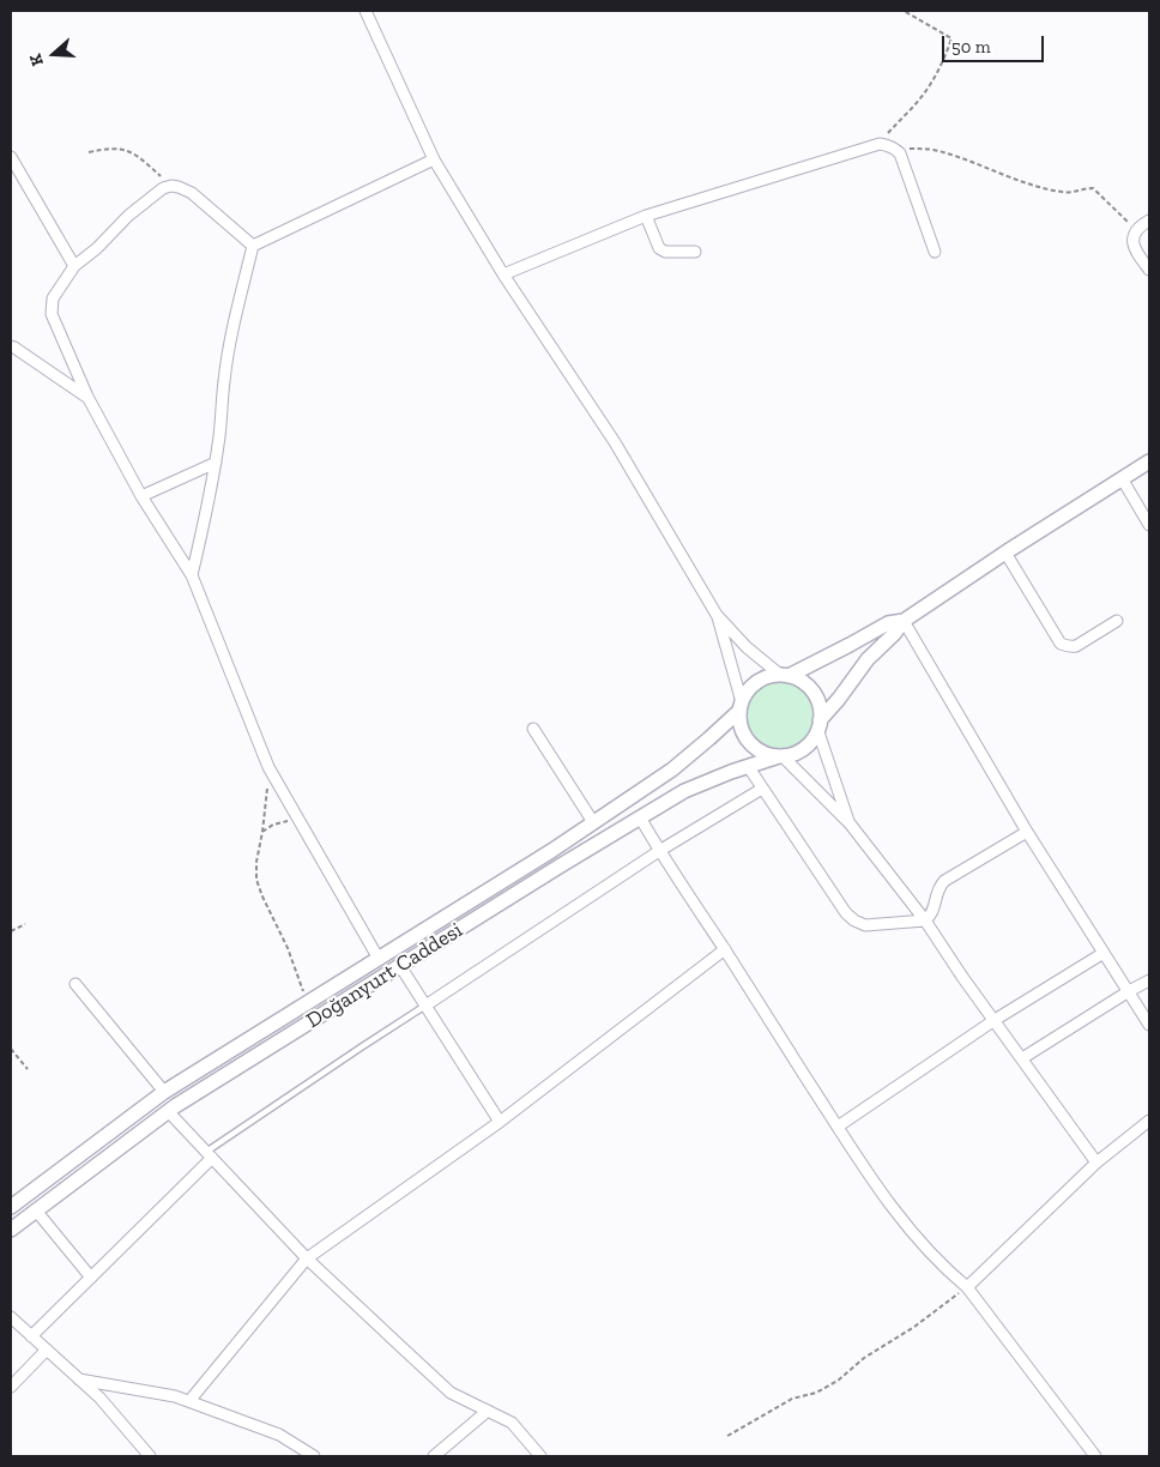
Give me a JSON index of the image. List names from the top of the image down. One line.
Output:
{"streets":{"street":["Doğanyurt Caddesi"]},"scale_bar":"50 m","north":"left"}
